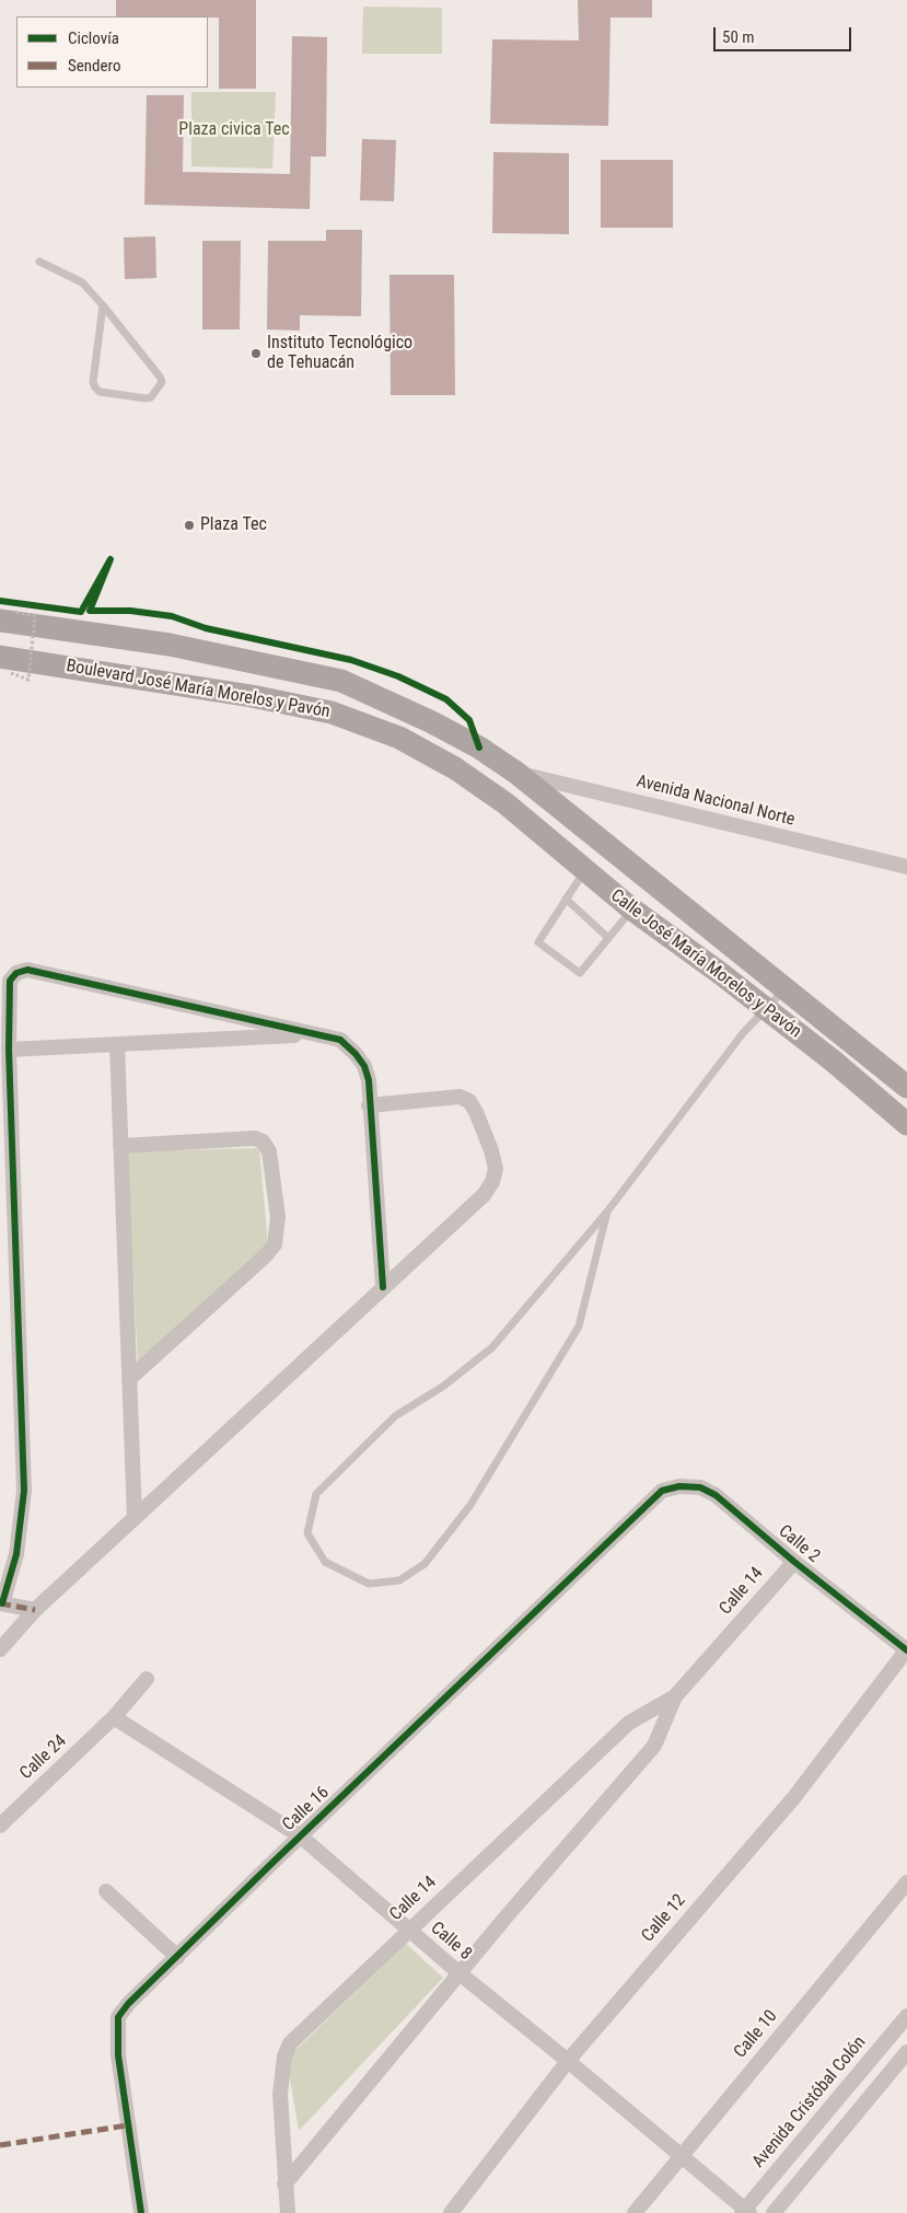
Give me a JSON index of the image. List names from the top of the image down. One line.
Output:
{"streets":{"main road":["Boulevard José María Morelos y Pavón","Calle José María Morelos y Pavón"],"street":["Avenida Nacional Norte","Calle 2","Calle 14","Calle 24","Calle 16","Calle 12","Calle 8","Calle 10","Avenida Cristóbal Colón"]},"crossings":[["Boulevard José María Morelos y Pavón","Avenida Nacional Norte"],["Boulevard José María Morelos y Pavón","Calle José María Morelos y Pavón"],["Avenida Nacional Norte","Calle José María Morelos y Pavón"],["Calle 2","Calle 14"],["Calle 2","Calle 16"],["Calle 2","Calle 12"],["Calle 14","Calle 8"],["Calle 24","Calle 8"],["Calle 16","Calle 8"],["Calle 12","Calle 8"],["Calle 8","Calle 10"],["Calle 8","Avenida Cristóbal Colón"]],"parks":["Plaza civica Tec"],"places":["Instituto Tecnológico de Tehuacán","Plaza Tec"],"legend":["Ciclovía","Sendero"],"scale_bar":"50 m"}
